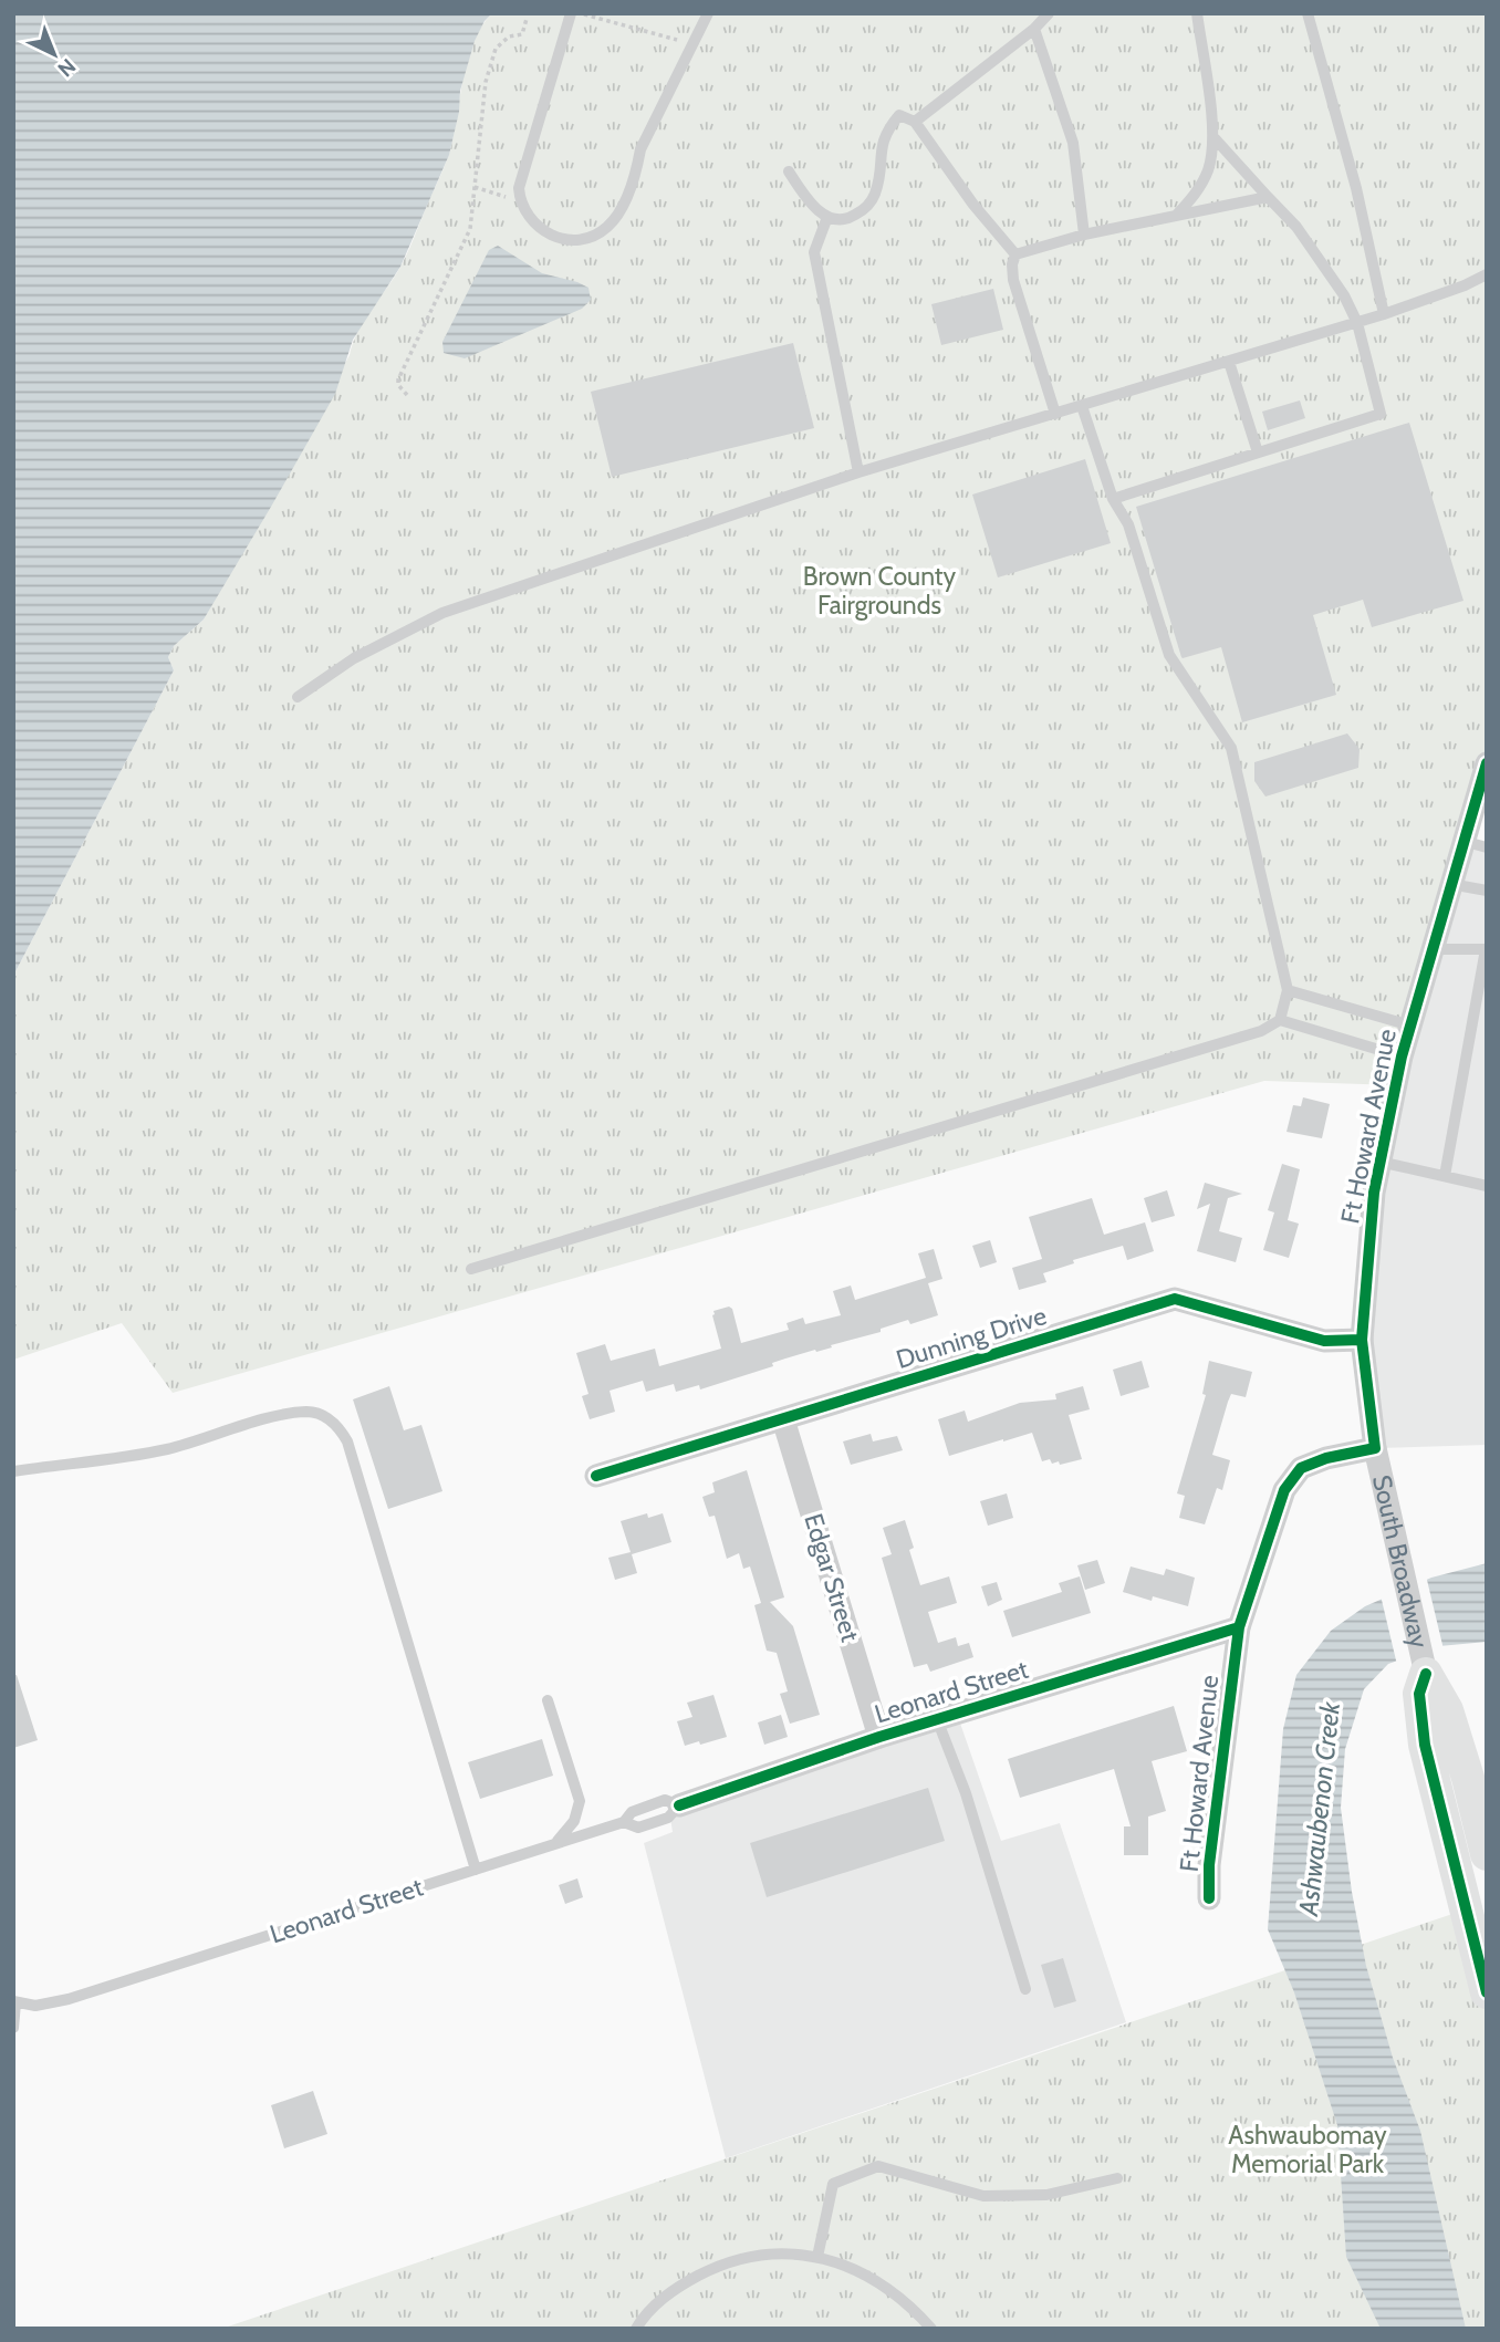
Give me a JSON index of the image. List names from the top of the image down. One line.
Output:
{"streets":{"street":["Ft Howard Avenue","Dunning Drive","South Broadway","Edgar Street","Leonard Street"]},"crossings":[["Ft Howard Avenue","Dunning Drive"],["Ft Howard Avenue","South Broadway"],["Ft Howard Avenue","Leonard Street"],["Dunning Drive","Edgar Street"],["Edgar Street","Leonard Street"]],"water":["Ashwaubenon Creek"],"parks":["Brown County Fairgrounds","Ashwaubomay Memorial Park"],"north":"bottom right"}
